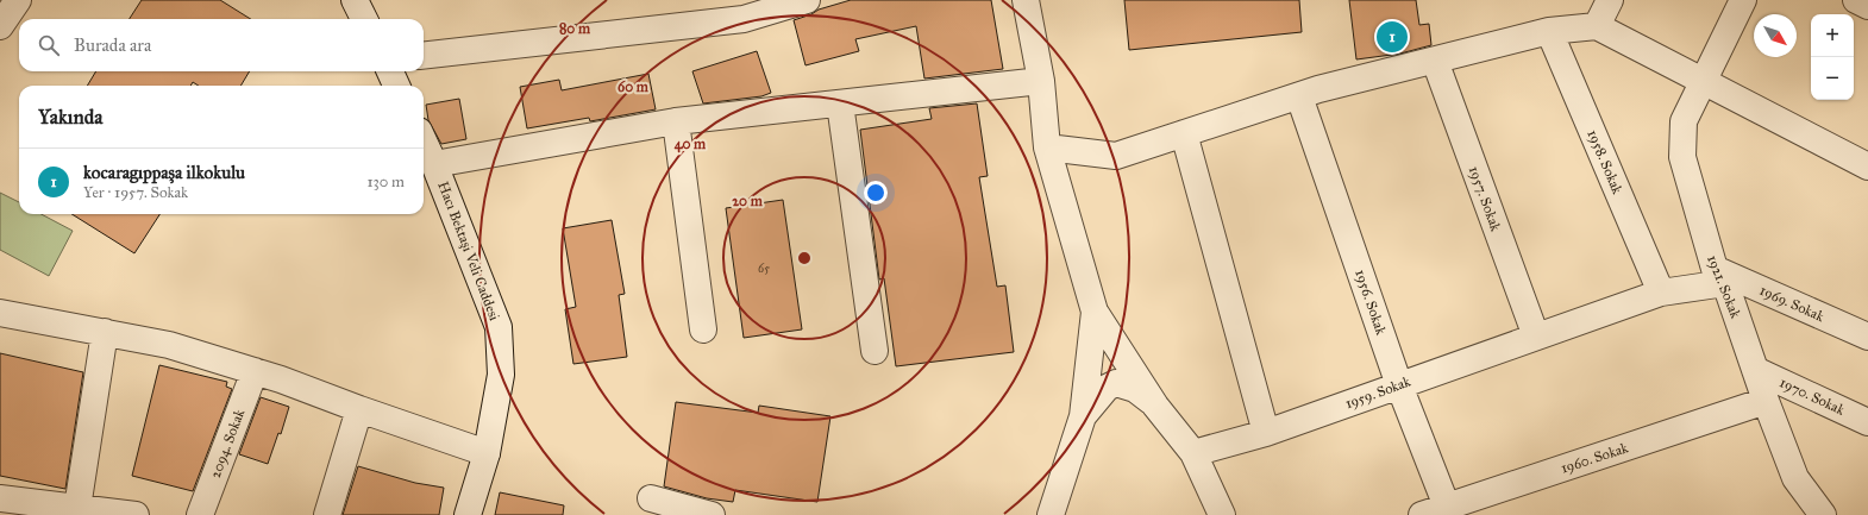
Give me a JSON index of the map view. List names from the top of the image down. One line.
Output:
{"streets":{"street":["1958. Sokak","1957. Sokak","Hacı Bektaşi Veli Caddesi","1921. Sokak","1956. Sokak","1969. Sokak","1959. Sokak","1970. Sokak","2094. Sokak","1960. Sokak"]},"crossings":[["1958. Sokak","1959. Sokak"],["1957. Sokak","1959. Sokak"],["1921. Sokak","1969. Sokak"],["1921. Sokak","1959. Sokak"],["1921. Sokak","1970. Sokak"],["1921. Sokak","1960. Sokak"],["1956. Sokak","1959. Sokak"],["1956. Sokak","1960. Sokak"],["1969. Sokak","1959. Sokak"]],"house_numbers":["65"],"north":"bottom right","page":{"map_buttons":["+","−"],"pins":"1","search":"Burada ara","heading":"Yakında","list":[{"mark":"1","name":"kocaragıppaşa ilkokulu","note":"Yer · 1957. Sokak","value":"130 m"}]},"rings":["80 m","60 m","40 m","20 m"]}
